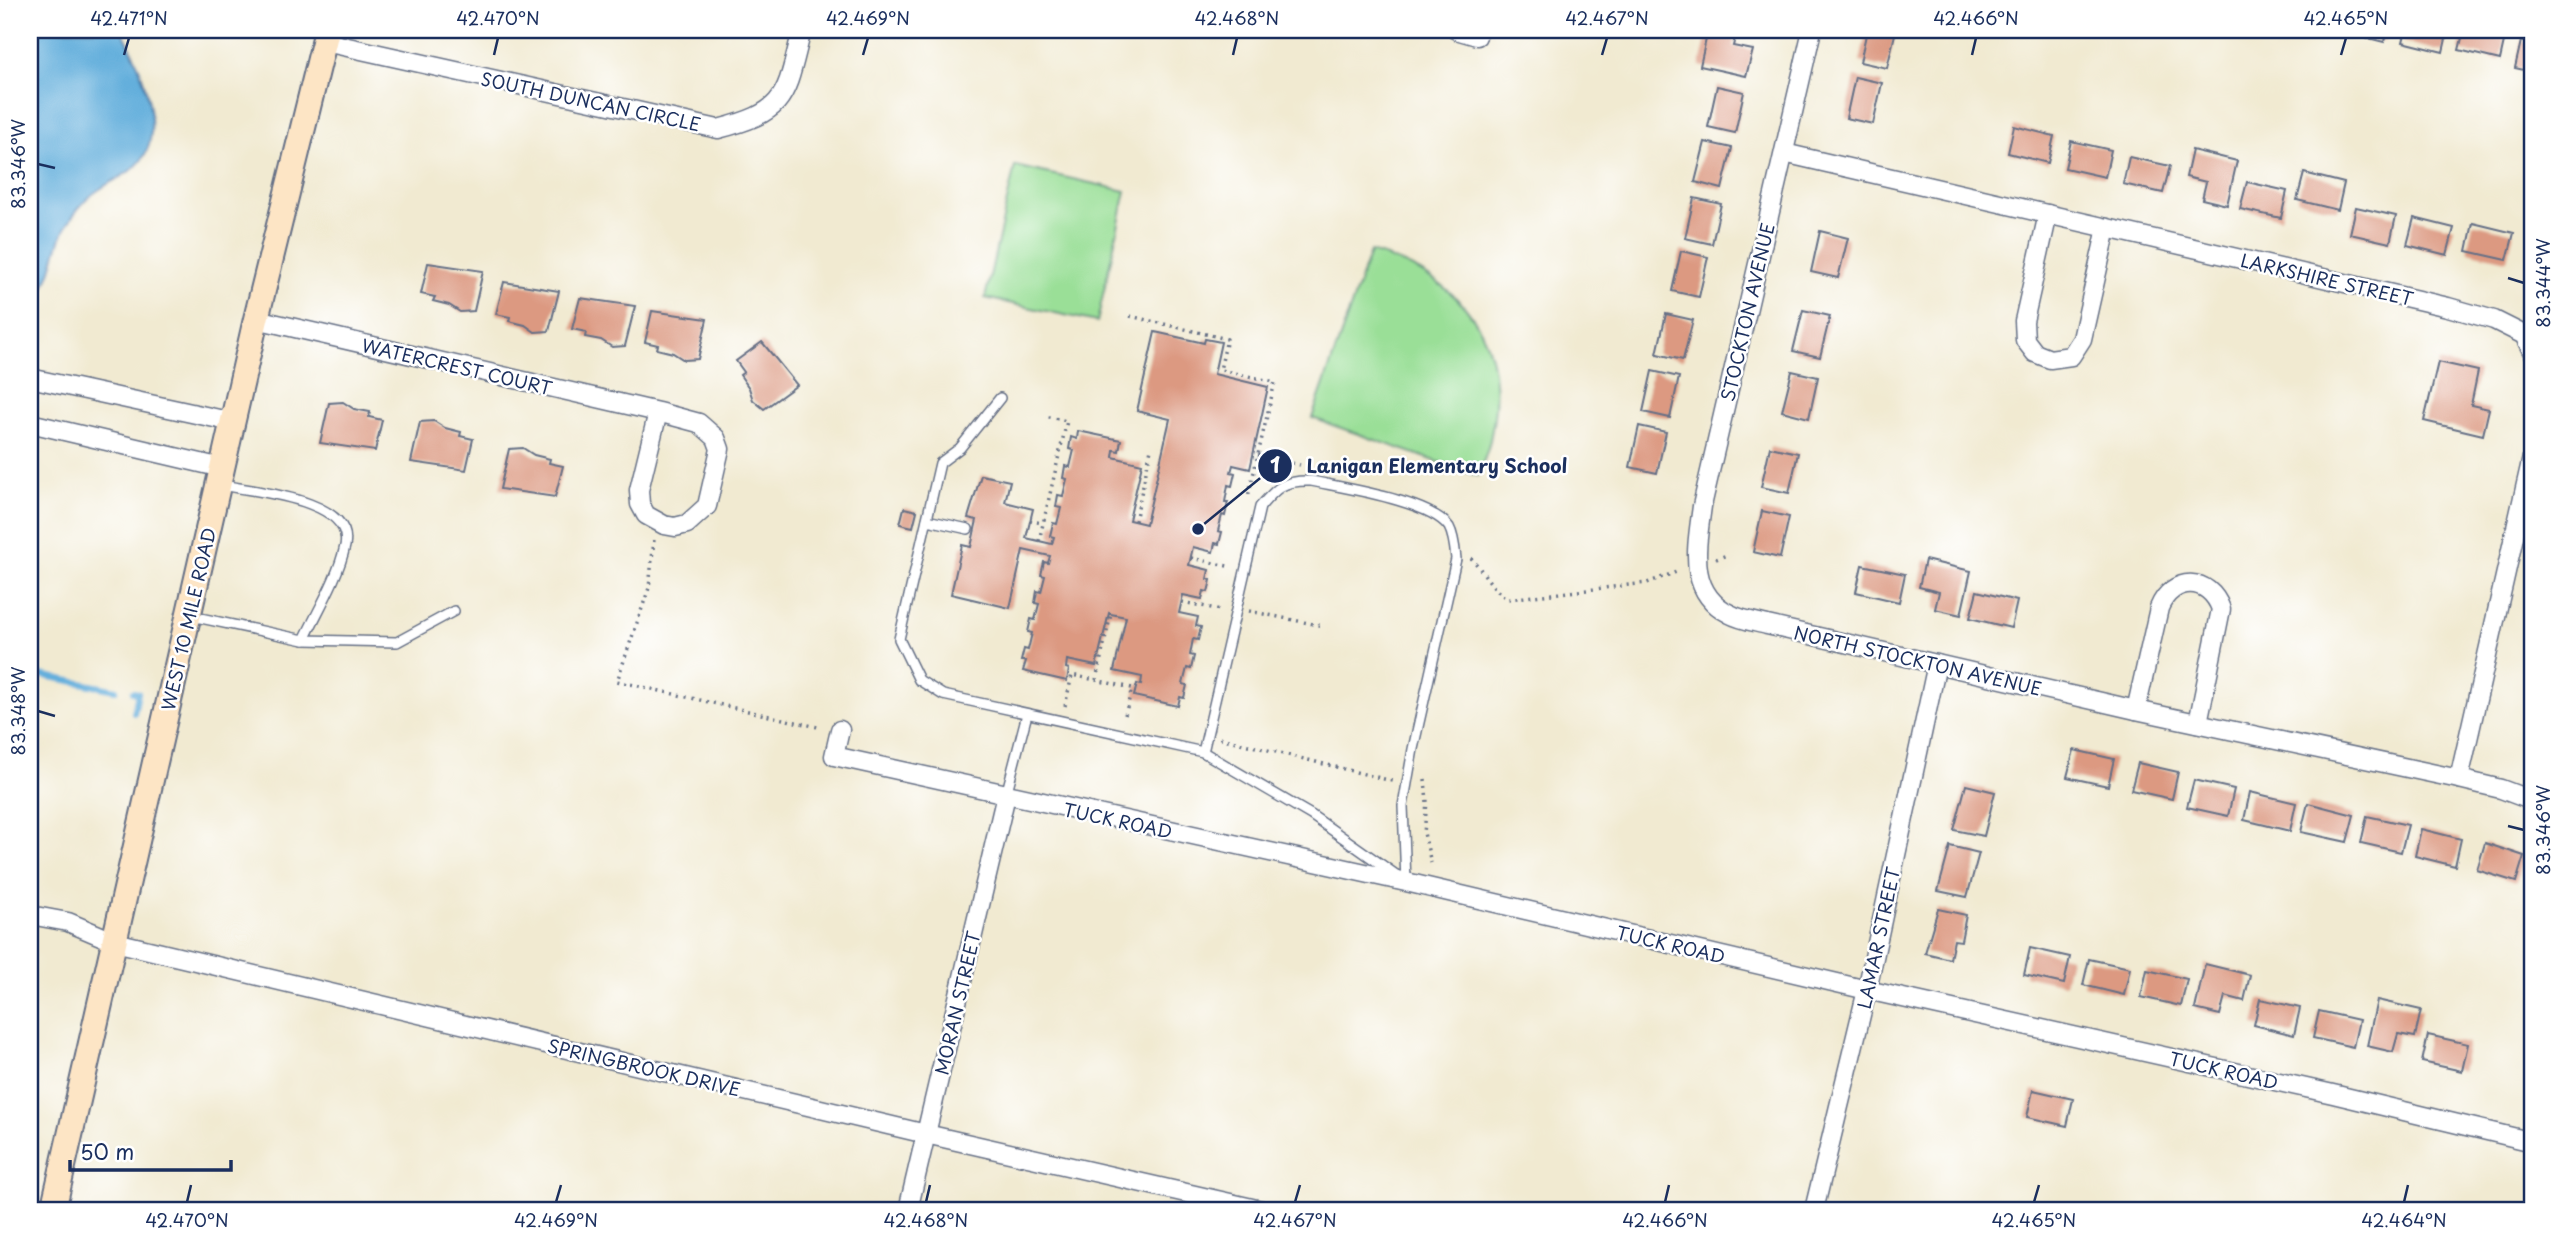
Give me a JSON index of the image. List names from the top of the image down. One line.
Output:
{"streets":{"street":["SOUTH DUNCAN CIRCLE","LARKSHIRE STREET","STOCKTON AVENUE","WATERCREST COURT","WEST 10 MILE ROAD","NORTH STOCKTON AVENUE","TUCK ROAD","LAMAR STREET","MORAN STREET","SPRINGBROOK DRIVE"]},"crossings":[["SOUTH DUNCAN CIRCLE","WEST 10 MILE ROAD"],["LARKSHIRE STREET","STOCKTON AVENUE"],["STOCKTON AVENUE","NORTH STOCKTON AVENUE"],["WATERCREST COURT","WEST 10 MILE ROAD"],["WEST 10 MILE ROAD","SPRINGBROOK DRIVE"],["NORTH STOCKTON AVENUE","LAMAR STREET"],["TUCK ROAD","LAMAR STREET"],["TUCK ROAD","MORAN STREET"],["MORAN STREET","SPRINGBROOK DRIVE"]],"places":["Lanigan Elementary School"],"scale_bar":"50 m","coordinates":["42.471°N","42.470°N","42.469°N","42.468°N","42.467°N","42.466°N","42.465°N","83.346°W","83.344°W","83.348°W","42.464°N"]}
